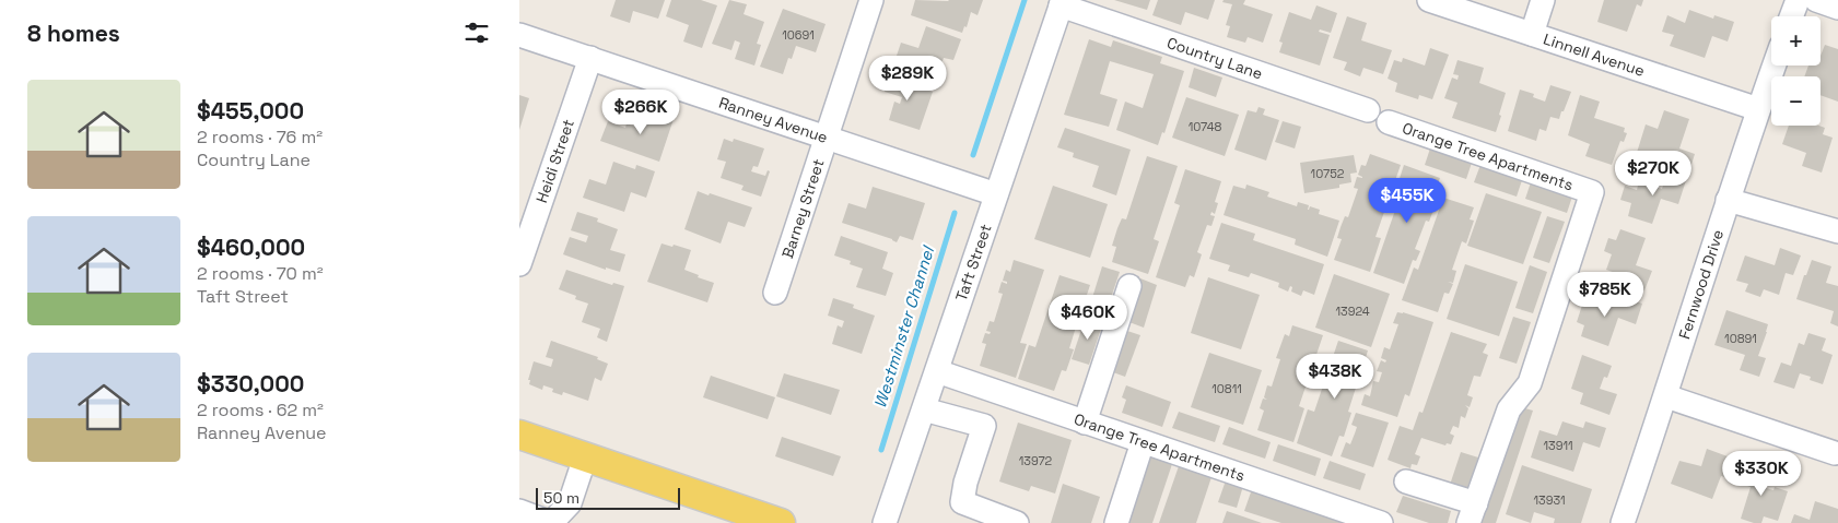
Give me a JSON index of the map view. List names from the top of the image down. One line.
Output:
{"streets":{"street":["Linnell Avenue","Country Lane","Ranney Avenue","Orange Tree Apartments","Heidi Street","Barney Street","Taft Street","Fernwood Drive"]},"crossings":[["Linnell Avenue","Fernwood Drive"],["Country Lane","Taft Street"],["Ranney Avenue","Heidi Street"],["Ranney Avenue","Barney Street"],["Ranney Avenue","Taft Street"],["Orange Tree Apartments","Taft Street"]],"water":["Westminster Channel"],"house_numbers":["10691","10748","10752","13924","10891","10811","13911","13972","13931"],"scale_bar":"50 m","page":{"heading":"8 homes","map_buttons":["+","−"],"price":["$289K","$266K","$270K","$455K","$785K","$460K","$438K","$330K"],"list":[{"name":"$455,000","note":"2 rooms · 76 m² · Country Lane"},{"name":"$460,000","note":"2 rooms · 70 m² · Taft Street"},{"name":"$330,000","note":"2 rooms · 62 m² · Ranney Avenue"}],"scale":"50 m"}}
